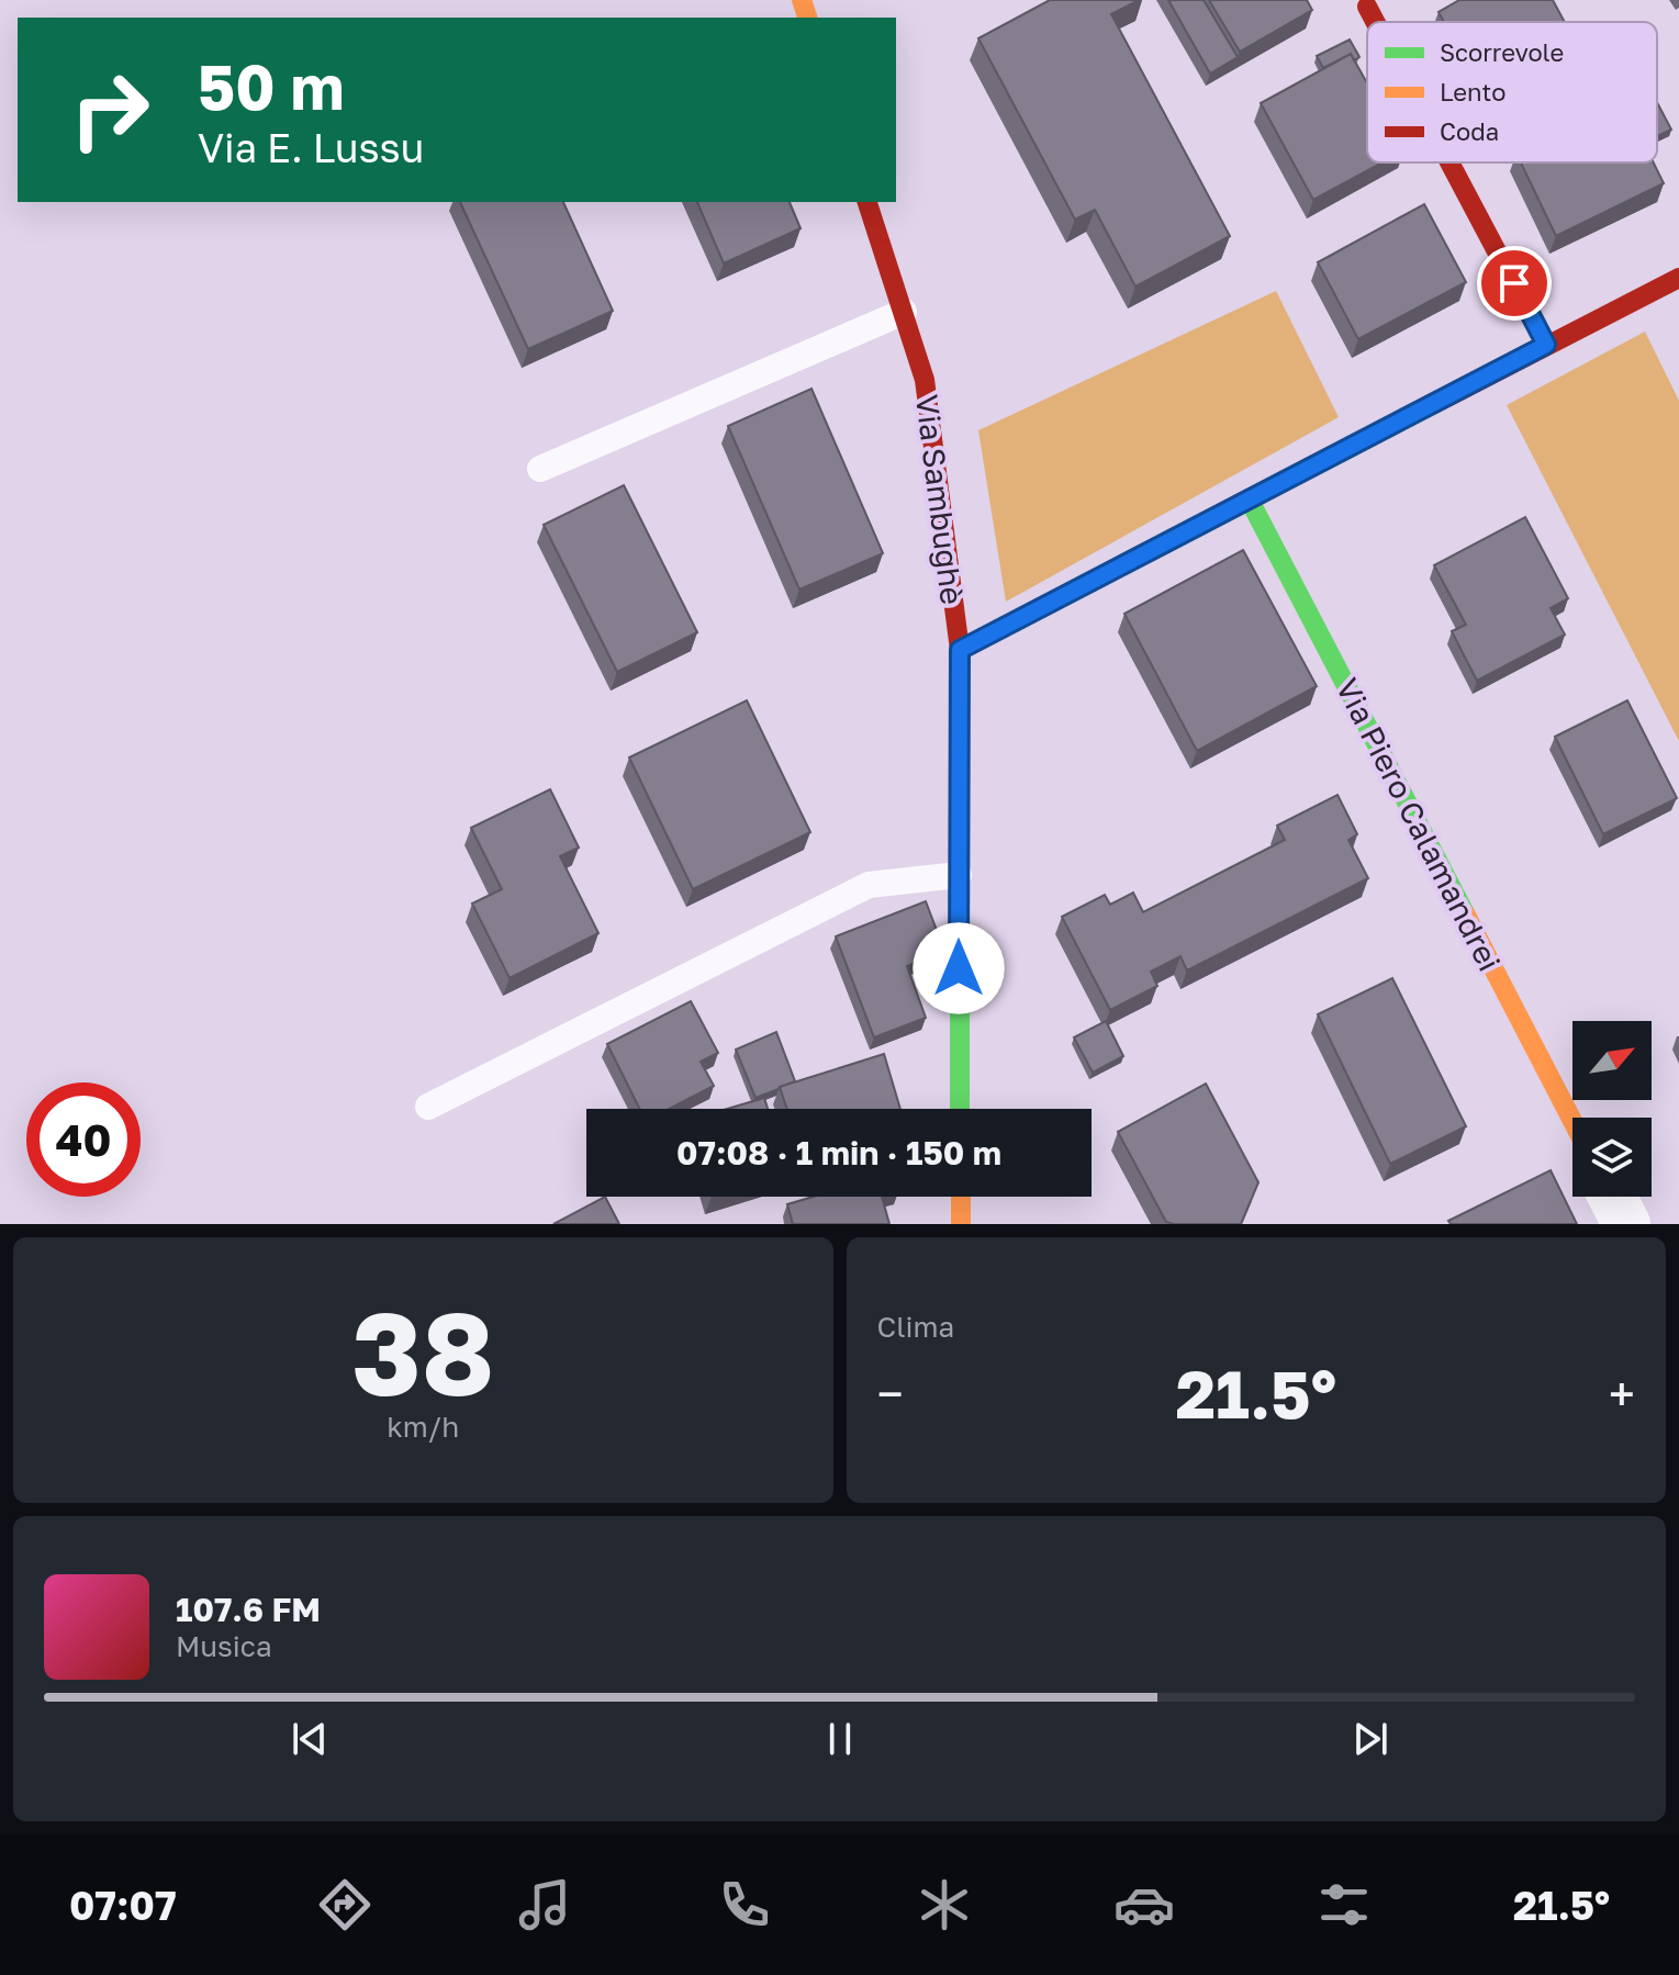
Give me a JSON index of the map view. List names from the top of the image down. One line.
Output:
{"streets":{"street":["Via Sambughè","Via Piero Calamandrei"]},"legend":["Scorrevole","Lento","Coda"],"north":"top right","page":{"turn":["50 m","Via E. Lussu"],"limit":"40","trip":"07:08 · 1 min · 150 m","tile":[["38","km/h"],"Clima"],"heat":["−","21.5°","+"],"song":["107.6 FM","Musica"],"tabs":["07:07","21.5°"]}}
